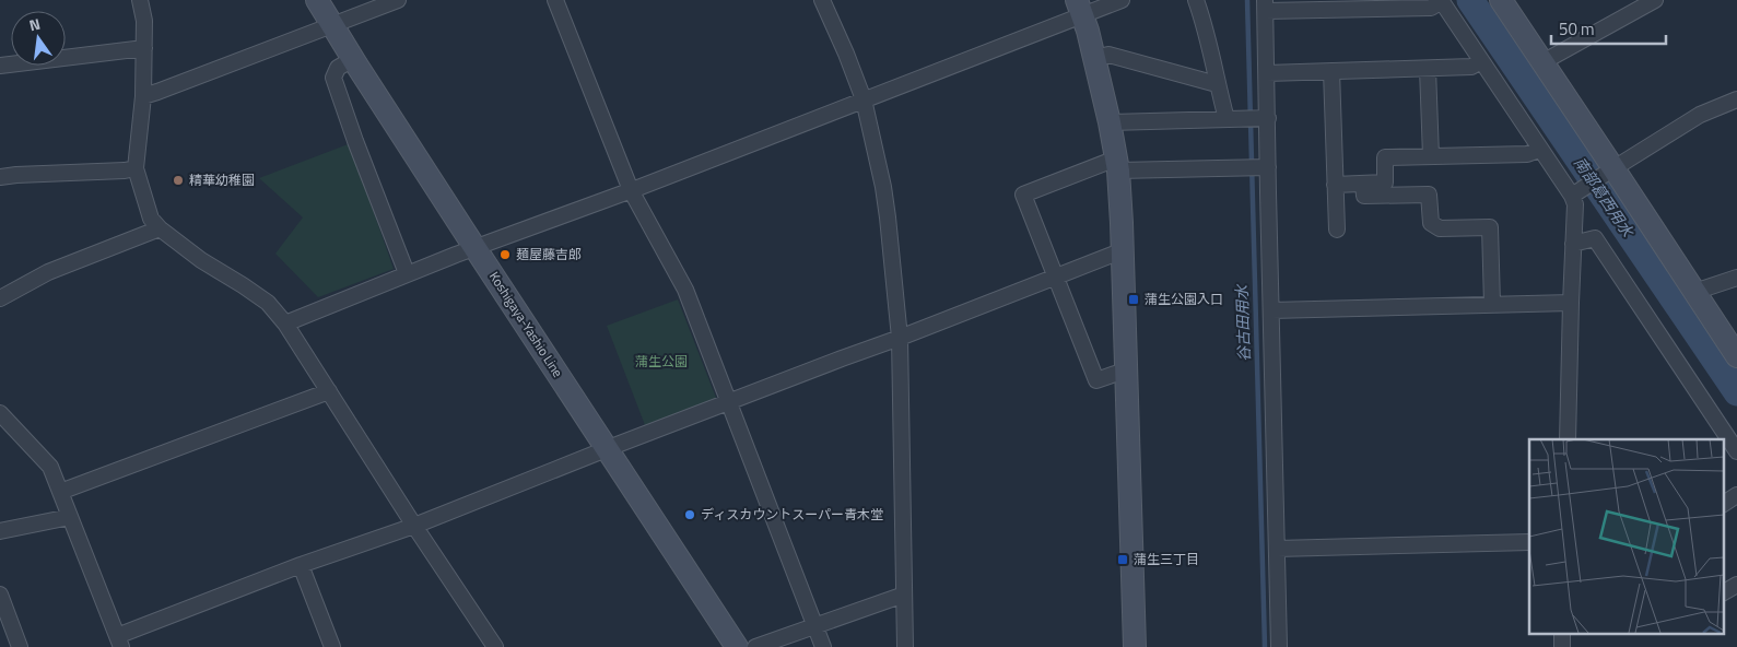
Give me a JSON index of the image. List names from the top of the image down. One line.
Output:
{"streets":{"street":["Koshigaya-Yashio Line"]},"water":["南部葛西用水","谷古田用水"],"parks":["蒲生公園"],"places":{"other":["精華幼稚園","麺屋藤吉郎","ディスカウントスーパー青木堂"],"transit":["蒲生公園入口","蒲生三丁目"]},"scale_bar":"50 m","north":"top"}
